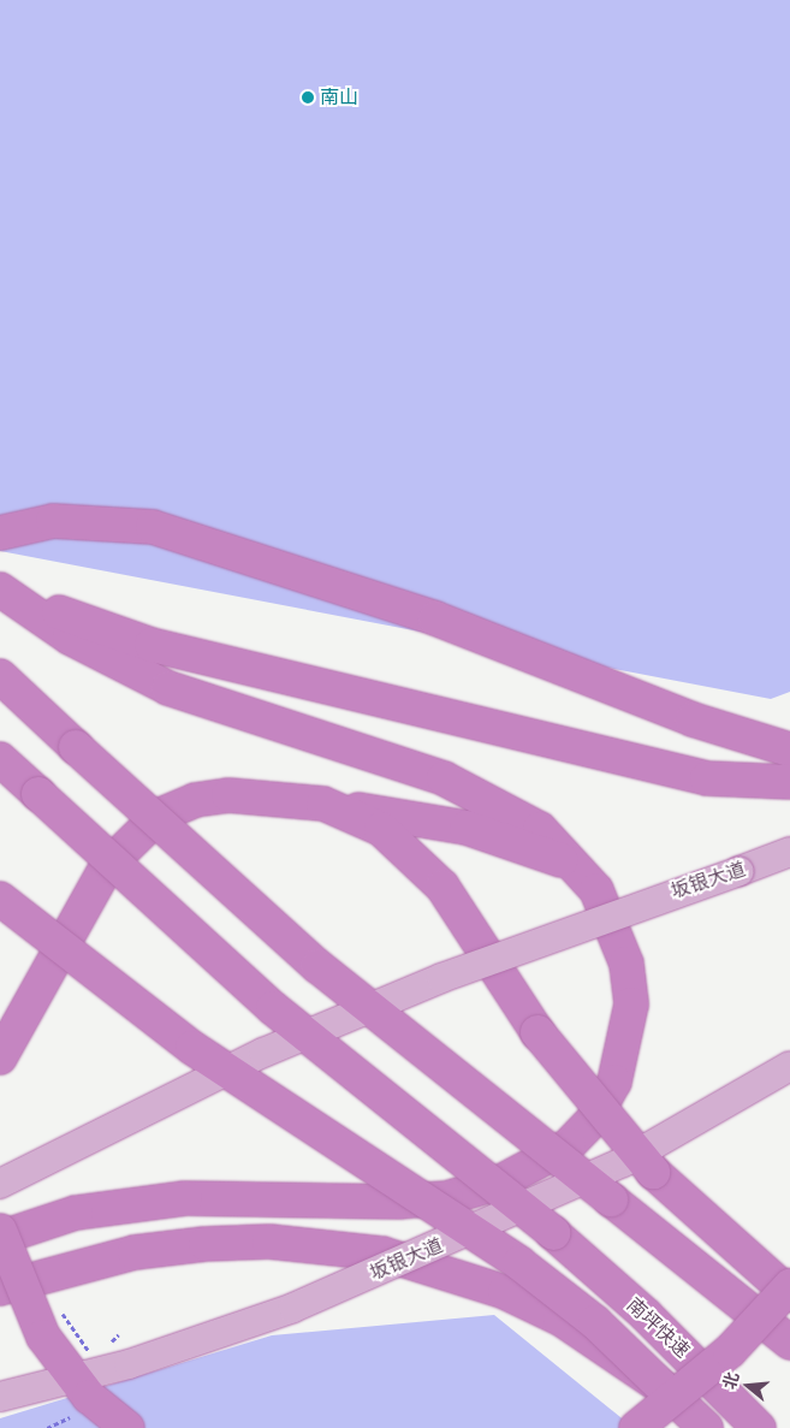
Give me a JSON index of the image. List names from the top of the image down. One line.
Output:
{"streets":{"highway":["南坪快速"],"main road":["坂银大道"]},"places":["南山"],"north":"left"}
